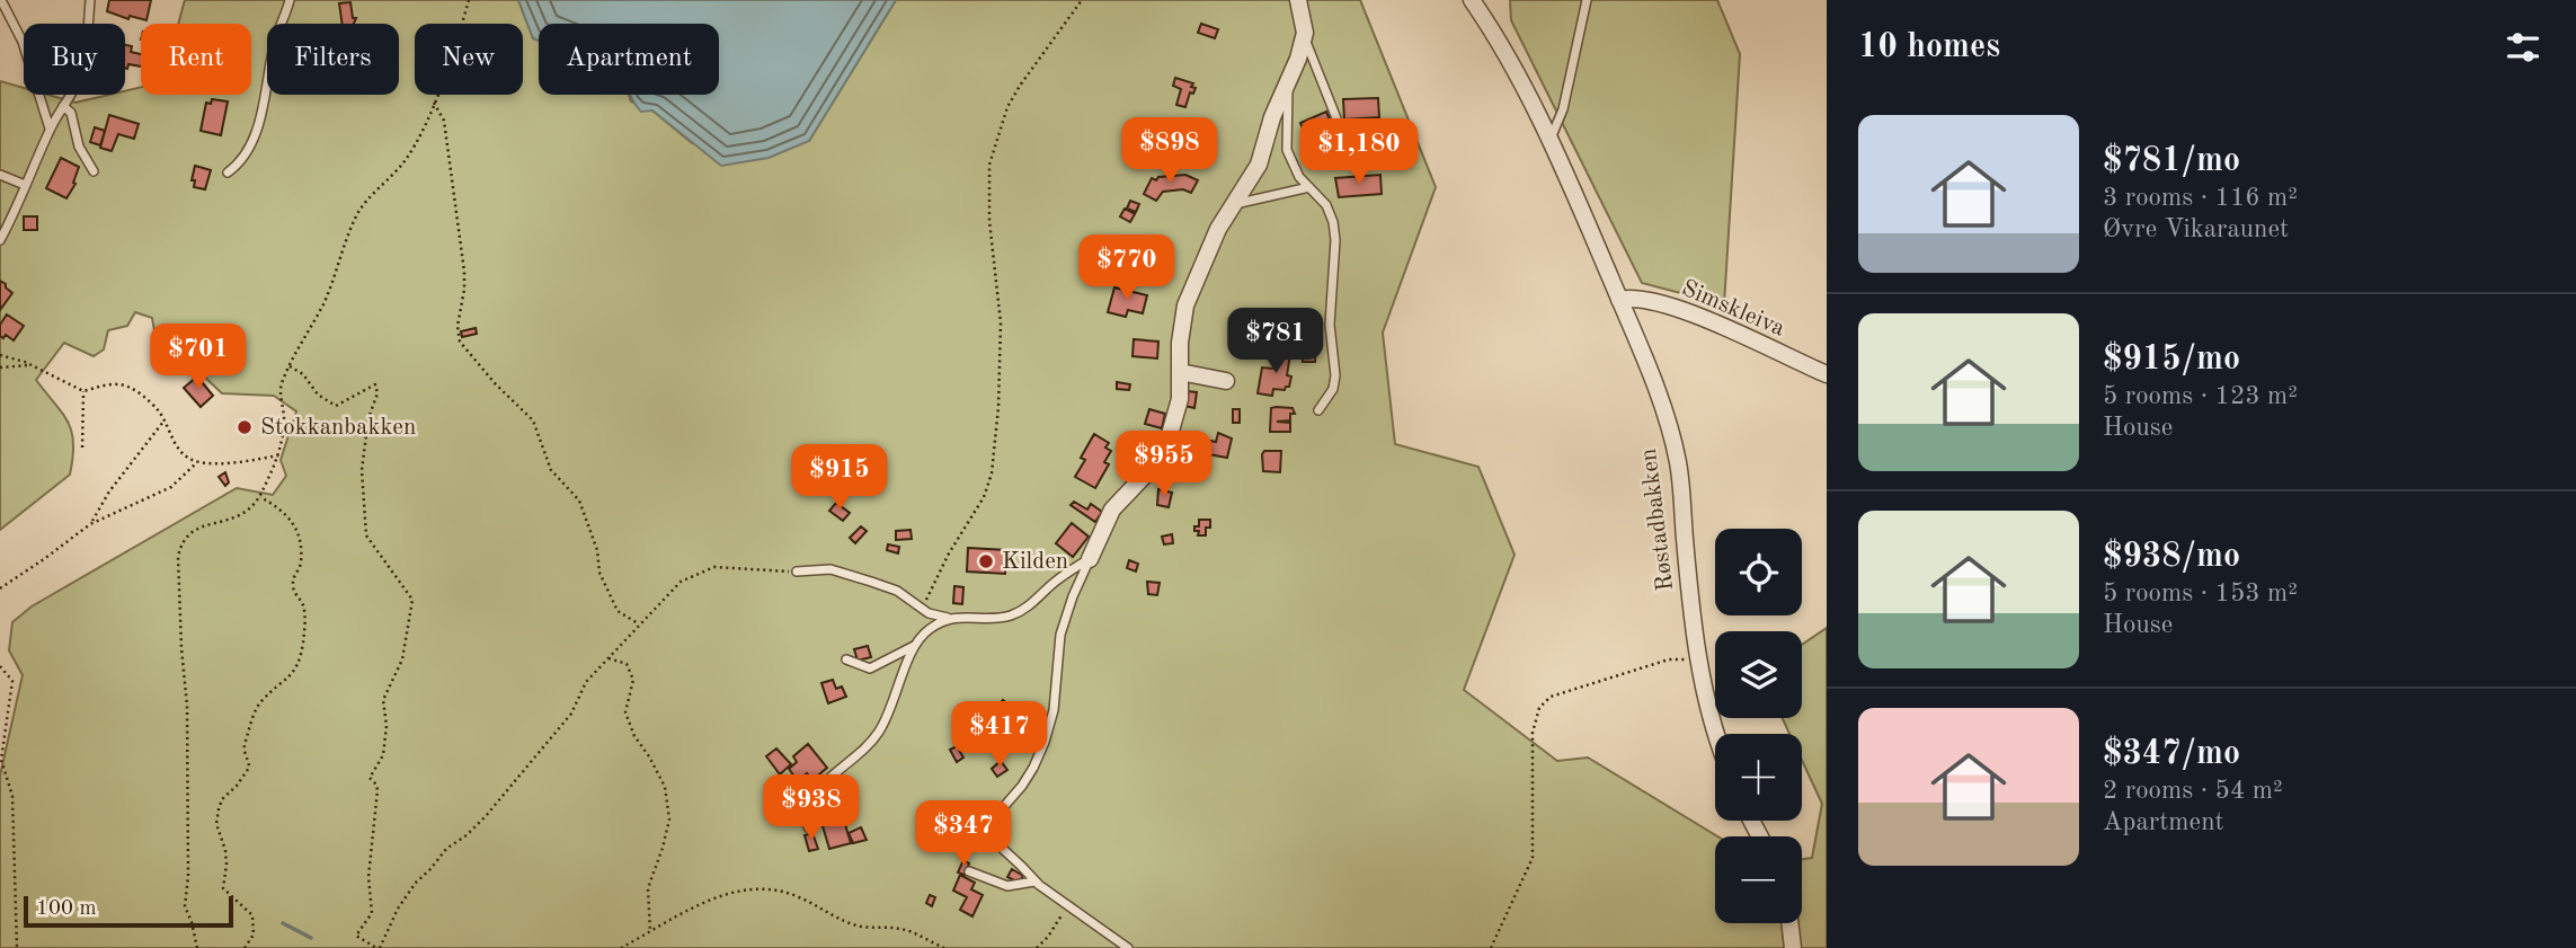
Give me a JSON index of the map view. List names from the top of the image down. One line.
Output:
{"streets":{"street":["Simskleiva","Røstadbakken"]},"crossings":[["Simskleiva","Røstadbakken"]],"places":["Stokkanbakken","Kilden"],"scale_bar":"100 m","page":{"heading":"10 homes","chip":["Buy","Rent","Filters","New","Apartment"],"list":[{"name":"$781/mo","note":"3 rooms · 116 m² · Øvre Vikaraunet"},{"name":"$915/mo","note":"5 rooms · 123 m² · House"},{"name":"$938/mo","note":"5 rooms · 153 m² · House"},{"name":"$347/mo","note":"2 rooms · 54 m² · Apartment"}],"price":["$898","$1,180","$770","$781","$701","$955","$915","$417","$938","$347"],"map_buttons":["+","−"],"scale":"100 m"}}
